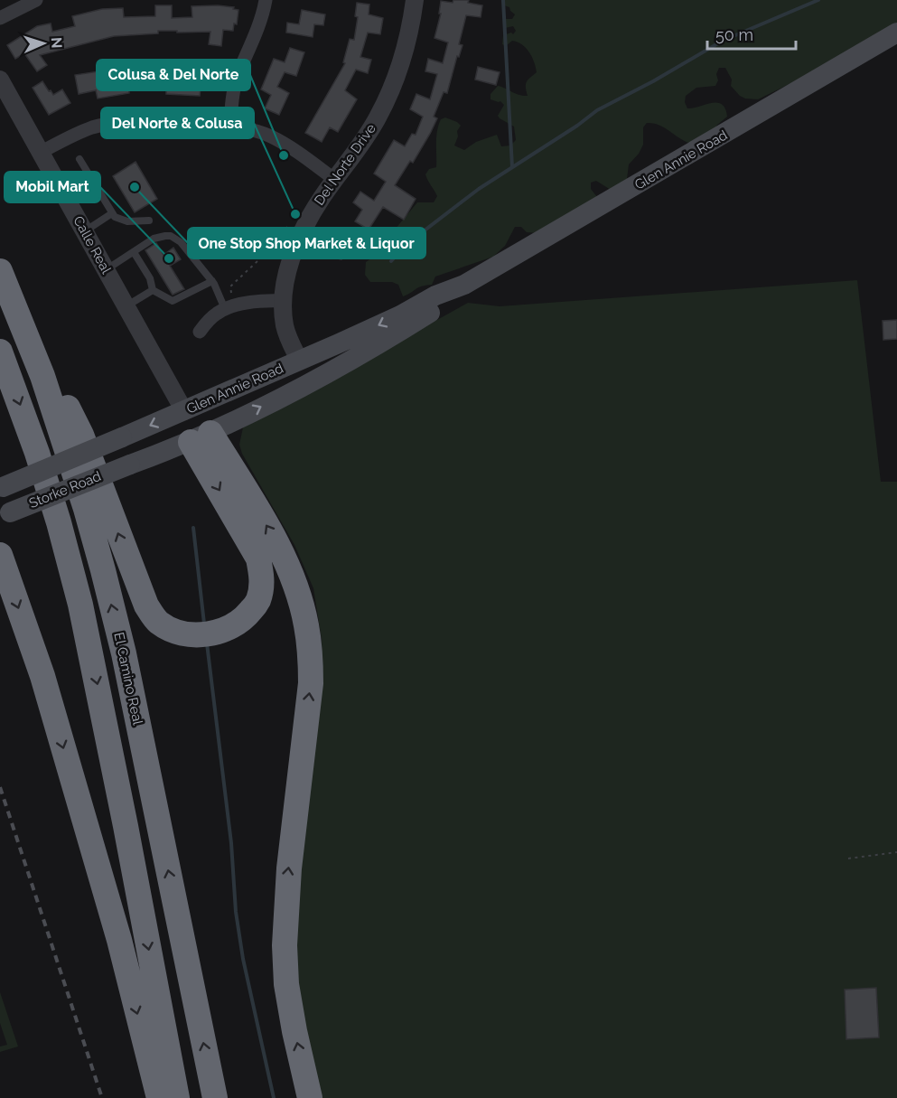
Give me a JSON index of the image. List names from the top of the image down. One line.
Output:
{"streets":{"highway":["El Camino Real"],"main road":["Glen Annie Road","Storke Road"],"street":["Del Norte Drive","Calle Real"]},"crossings":[["Glen Annie Road","Del Norte Drive"],["Glen Annie Road","Calle Real"],["Glen Annie Road","Storke Road"]],"places":["Colusa & Del Norte","One Stop Shop Market & Liquor","Del Norte & Colusa","Mobil Mart"],"scale_bar":"50 m","north":"right"}
